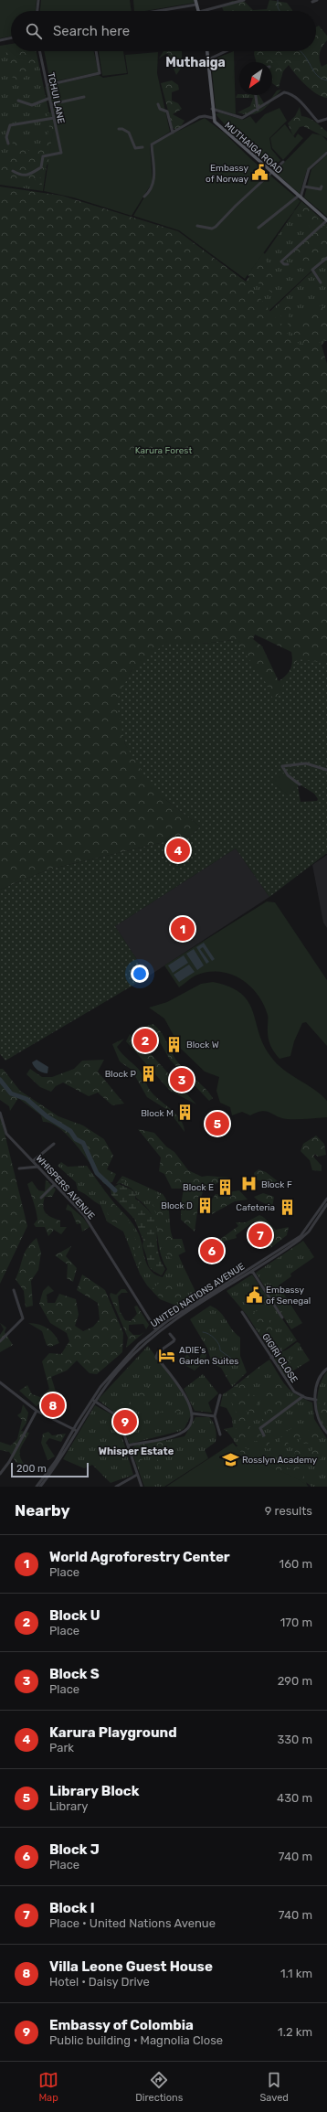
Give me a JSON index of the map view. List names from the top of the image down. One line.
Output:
{"streets":{"main road":["MUTHAIGA ROAD"],"street":["TCHUI LANE","WHISPERS AVENUE","UNITED NATIONS AVENUE","GIGIRI CLOSE"]},"crossings":[["WHISPERS AVENUE","UNITED NATIONS AVENUE"]],"districts":["Muthaiga","Whisper Estate"],"parks":["Karura Forest"],"places":{"public building":["Embassy of Norway","Embassy of Senegal"],"building":["Block W","Block P","Block M","Block E","Block D","Cafeteria"],"hospital":["Block F"],"hotel":["ADIE's Garden Suites"],"school or university":["Rosslyn Academy"]},"scale_bar":"200 m","north":"bottom left","page":{"search":"Search here","pins":["4","1","2","3","5","7","6","8","9"],"scale":"200 m","heading":["Nearby","9 results"],"list":[{"mark":"1","name":"World Agroforestry Center","note":"Place","value":"160 m"},{"mark":"2","name":"Block U","note":"Place","value":"170 m"},{"mark":"3","name":"Block S","note":"Place","value":"290 m"},{"mark":"4","name":"Karura Playground","note":"Park","value":"330 m"},{"mark":"5","name":"Library Block","note":"Library","value":"430 m"},{"mark":"6","name":"Block J","note":"Place","value":"740 m"},{"mark":"7","name":"Block I","note":"Place · United Nations Avenue","value":"740 m"},{"mark":"8","name":"Villa Leone Guest House","note":"Hotel · Daisy Drive","value":"1.1 km"},{"mark":"9","name":"Embassy of Colombia","note":"Public building · Magnolia Close","value":"1.2 km"}],"nav":["Map","Directions","Saved"]}}
